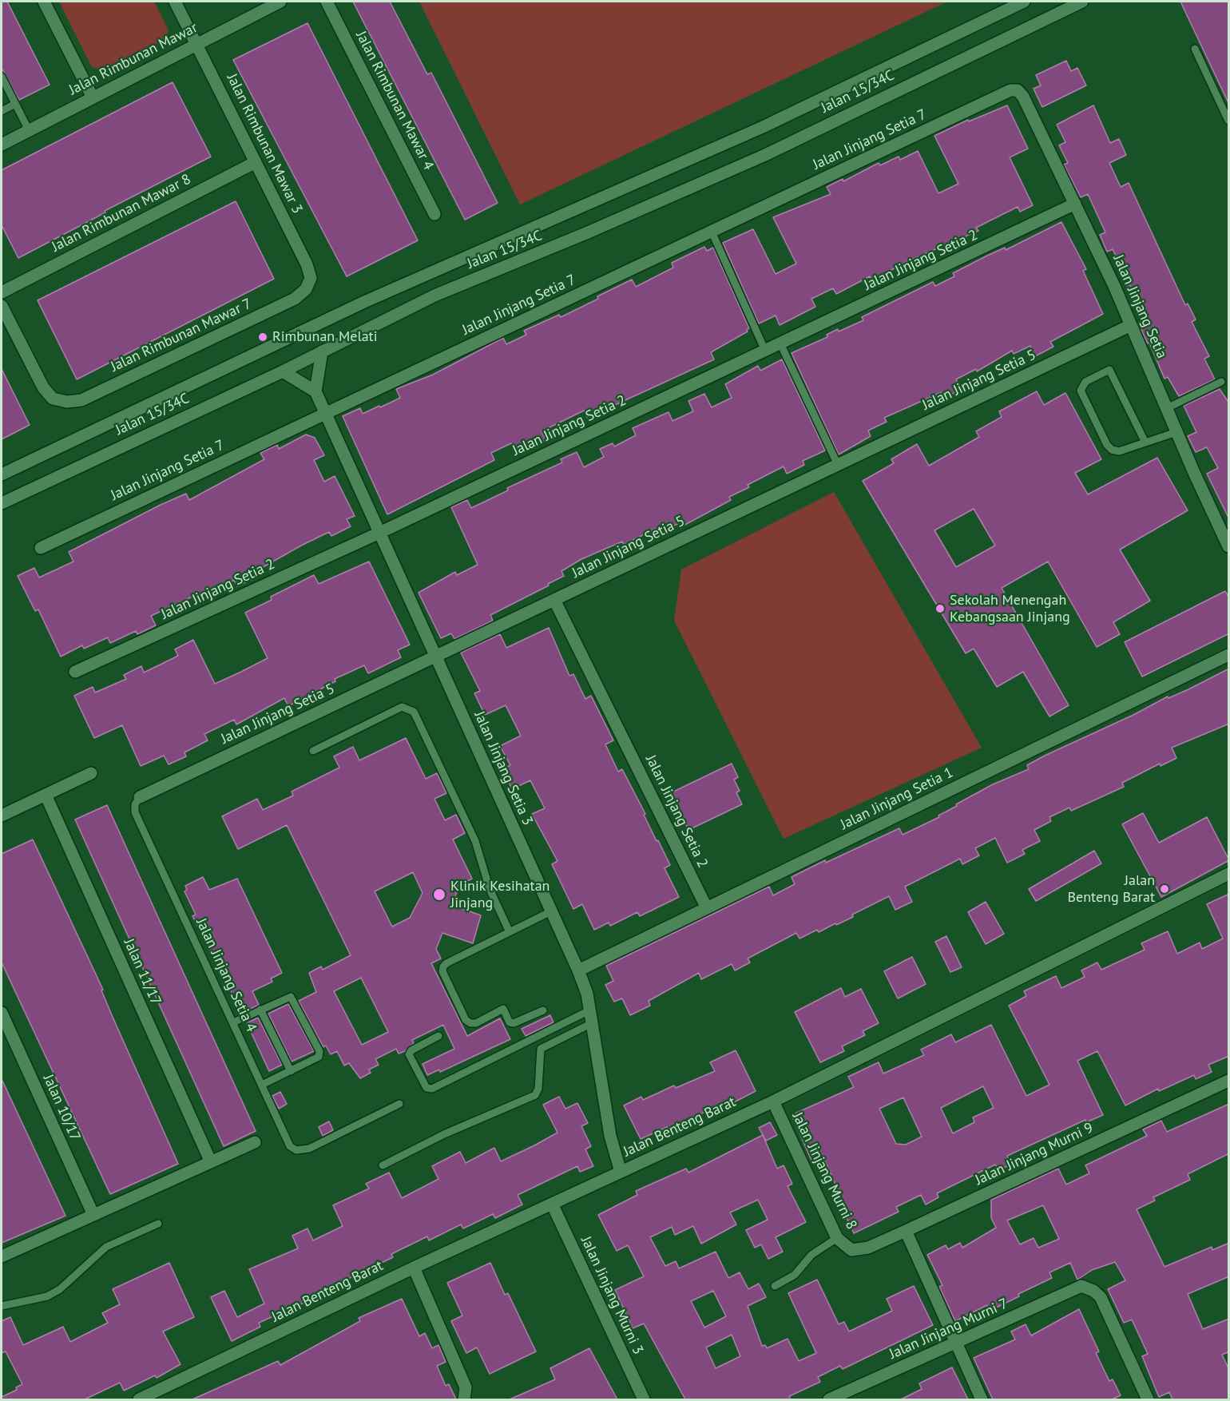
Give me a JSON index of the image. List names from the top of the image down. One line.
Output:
{"streets":{"street":["Jalan Rimbunan Mawar","Jalan 15/34C","Jalan Rimbunan Mawar 4","Jalan Jinjang Setia 7","Jalan Rimbunan Mawar 3","Jalan Rimbunan Mawar 8","Jalan Jinjang Setia 2","Jalan Jinjang Setia","Jalan Rimbunan Mawar 7","Jalan Jinjang Setia 5","Jalan Jinjang Setia 3","Jalan Jinjang Setia 1","Jalan 11/17","Jalan 10/17","Jalan Benteng Barat","Jalan Jinjang Murni 9","Jalan Jinjang Murni 8","Jalan Jinjang Murni 3","Jalan Jinjang Murni 7"],"lane":["Jalan Jinjang Setia 4"]},"crossings":[["Jalan Rimbunan Mawar","Jalan Rimbunan Mawar 3"],["Jalan Jinjang Setia 7","Jalan Jinjang Setia"],["Jalan Jinjang Setia 7","Jalan Jinjang Setia 3"],["Jalan Rimbunan Mawar 3","Jalan Rimbunan Mawar 8"],["Jalan Rimbunan Mawar 3","Jalan Rimbunan Mawar 7"],["Jalan Jinjang Setia 2","Jalan Jinjang Setia"],["Jalan Jinjang Setia 2","Jalan Jinjang Setia 5"],["Jalan Jinjang Setia 2","Jalan Jinjang Setia 3"],["Jalan Jinjang Setia 2","Jalan Jinjang Setia 1"],["Jalan Jinjang Setia","Jalan Jinjang Setia 5"],["Jalan Jinjang Setia 5","Jalan Jinjang Setia 3"],["Jalan Jinjang Setia 5","Jalan Jinjang Setia 4"],["Jalan Jinjang Setia 3","Jalan Jinjang Setia 1"],["Jalan Jinjang Setia 3","Jalan Benteng Barat"],["Jalan Benteng Barat","Jalan Jinjang Murni 8"],["Jalan Benteng Barat","Jalan Jinjang Murni 3"],["Jalan Jinjang Murni 9","Jalan Jinjang Murni 8"]],"places":["Rimbunan Melati","Sekolah Menengah Kebangsaan Jinjang","Jalan Benteng Barat","Klinik Kesihatan Jinjang"]}
